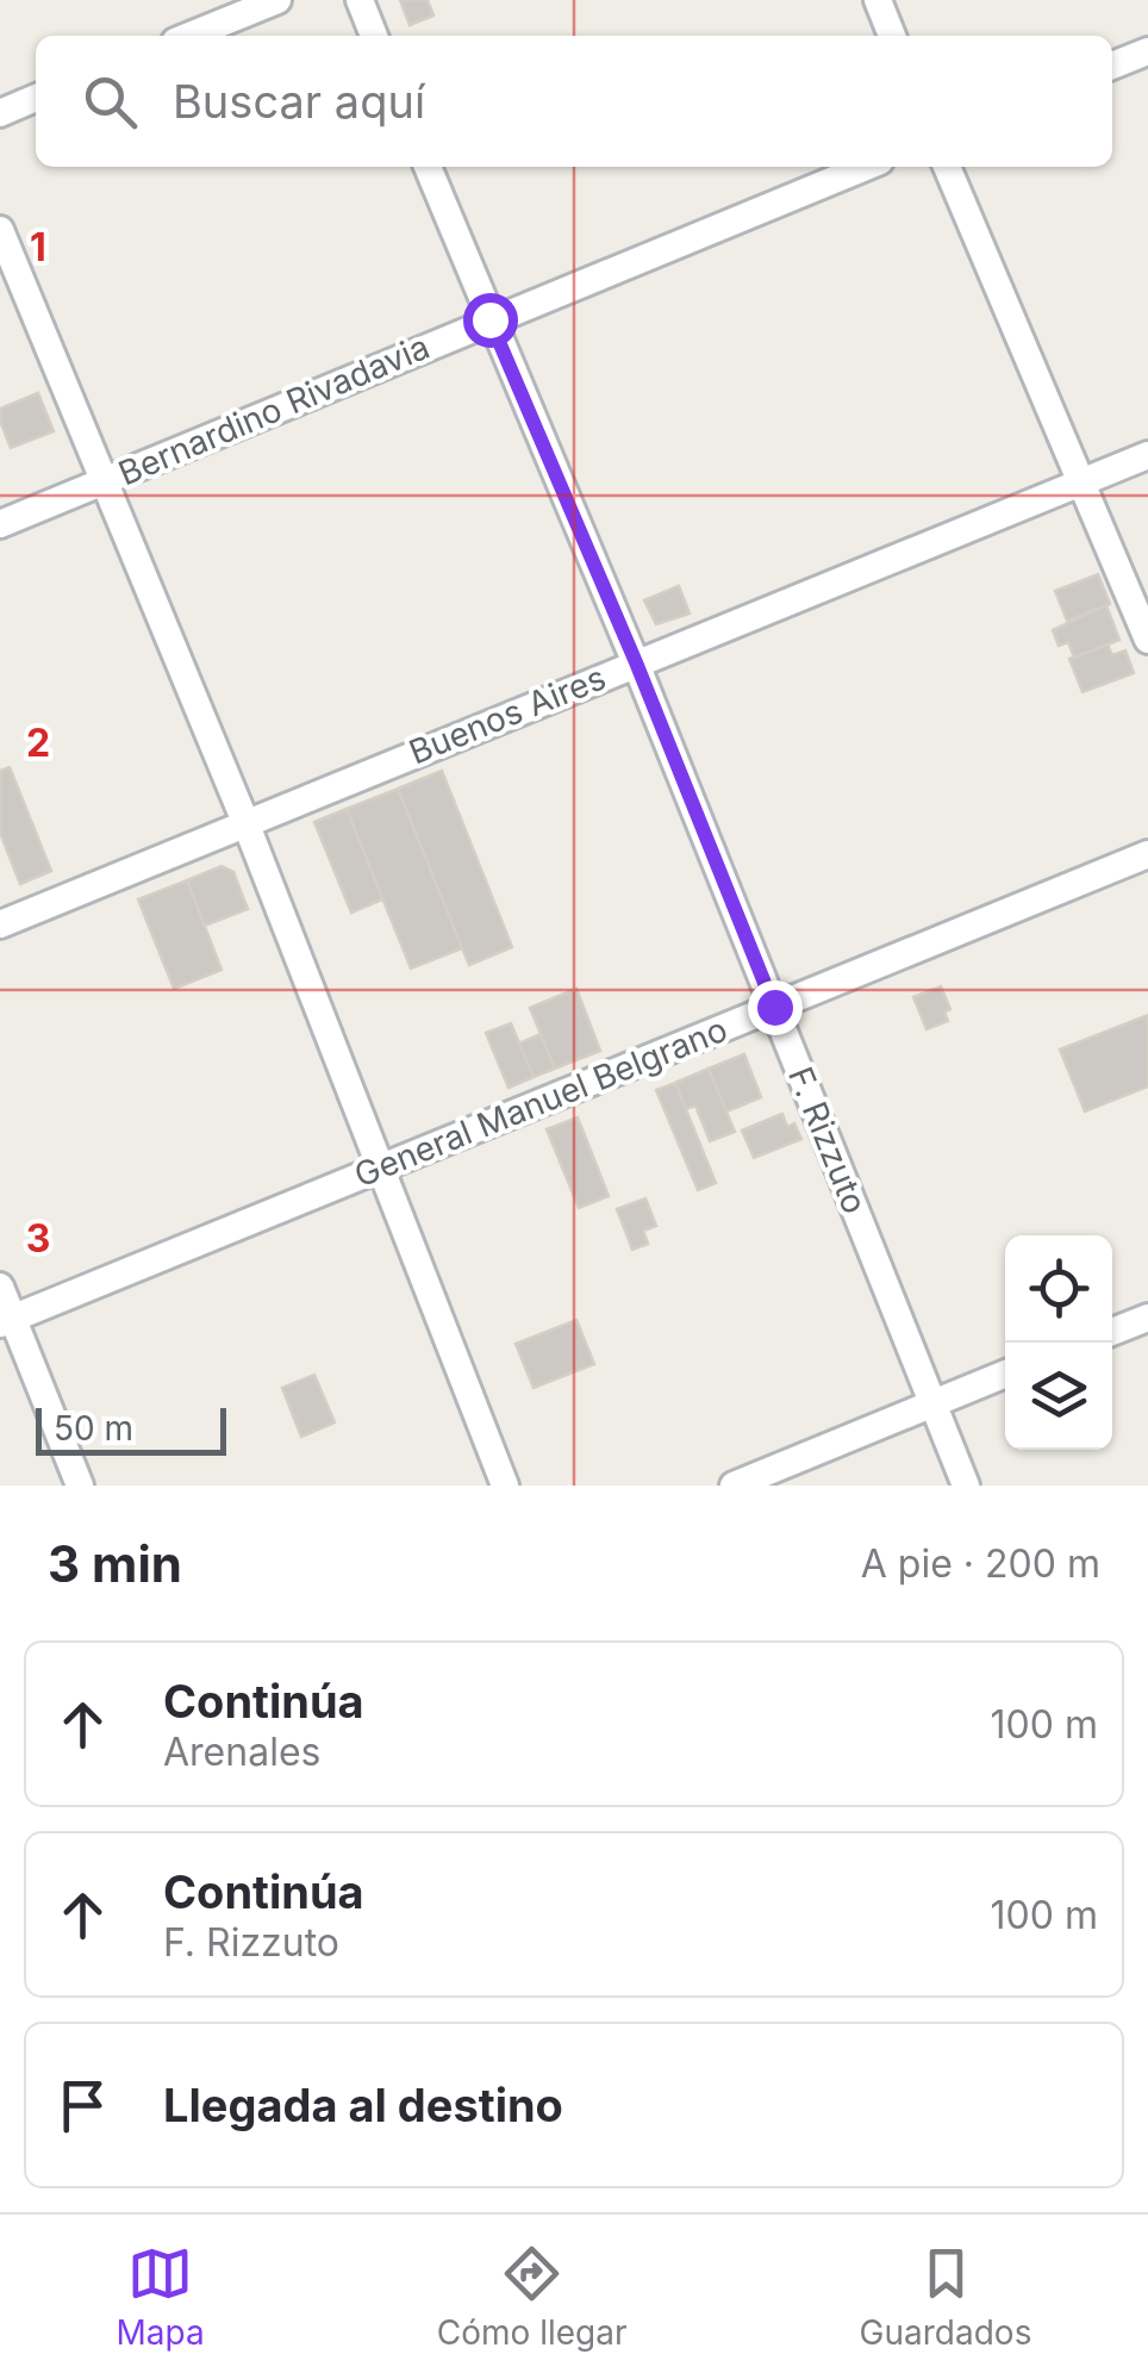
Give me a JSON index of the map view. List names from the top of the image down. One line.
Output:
{"streets":{"street":["Bernardino Rivadavia","Buenos Aires","General Manuel Belgrano","F. Rizzuto"]},"crossings":[["Bernardino Rivadavia","F. Rizzuto"],["Buenos Aires","F. Rizzuto"],["General Manuel Belgrano","F. Rizzuto"]],"scale_bar":"50 m","page":{"search":"Buscar aquí","scale":"50 m","heading":["3 min","A pie · 200 m"],"list":[["Continúa","Arenales","100 m"],["Continúa","F. Rizzuto","100 m"],"Llegada al destino"],"nav":["Mapa","Cómo llegar","Guardados"]},"grid":{"rows":["1","2","3"]}}
